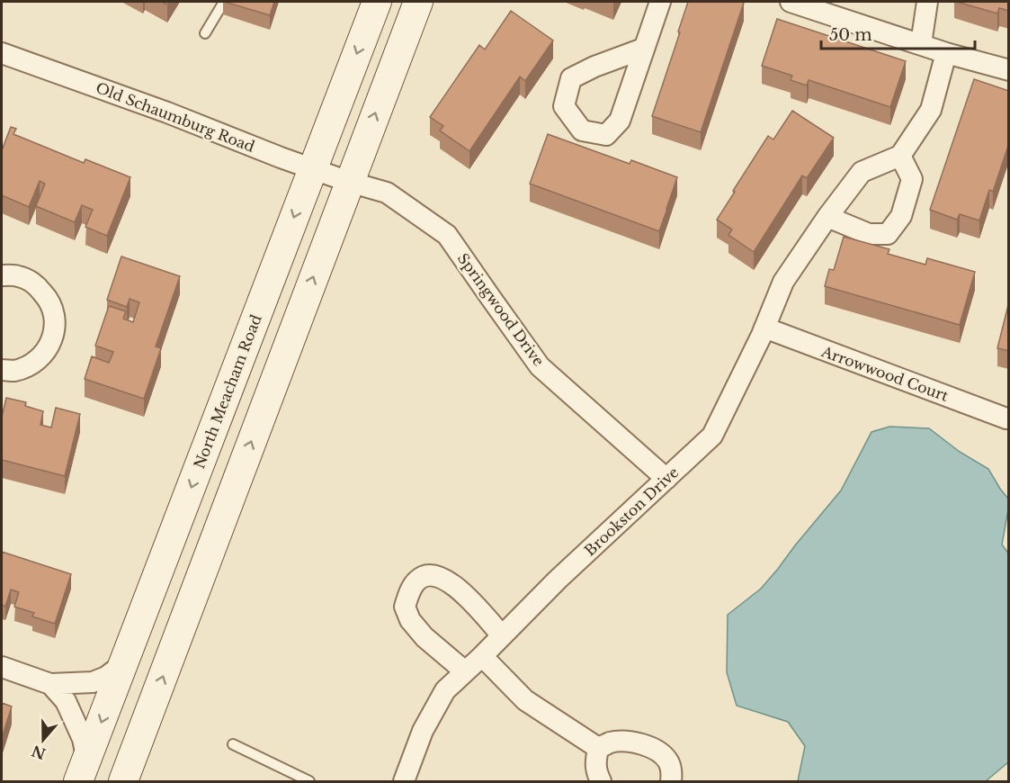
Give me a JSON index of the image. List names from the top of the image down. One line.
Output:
{"streets":{"main road":["North Meacham Road"],"street":["Old Schaumburg Road","Springwood Drive","Arrowwood Court","Brookston Drive"]},"crossings":[["Old Schaumburg Road","Springwood Drive"],["Old Schaumburg Road","North Meacham Road"],["Springwood Drive","Brookston Drive"],["Arrowwood Court","Brookston Drive"]],"scale_bar":"50 m","north":"bottom"}
